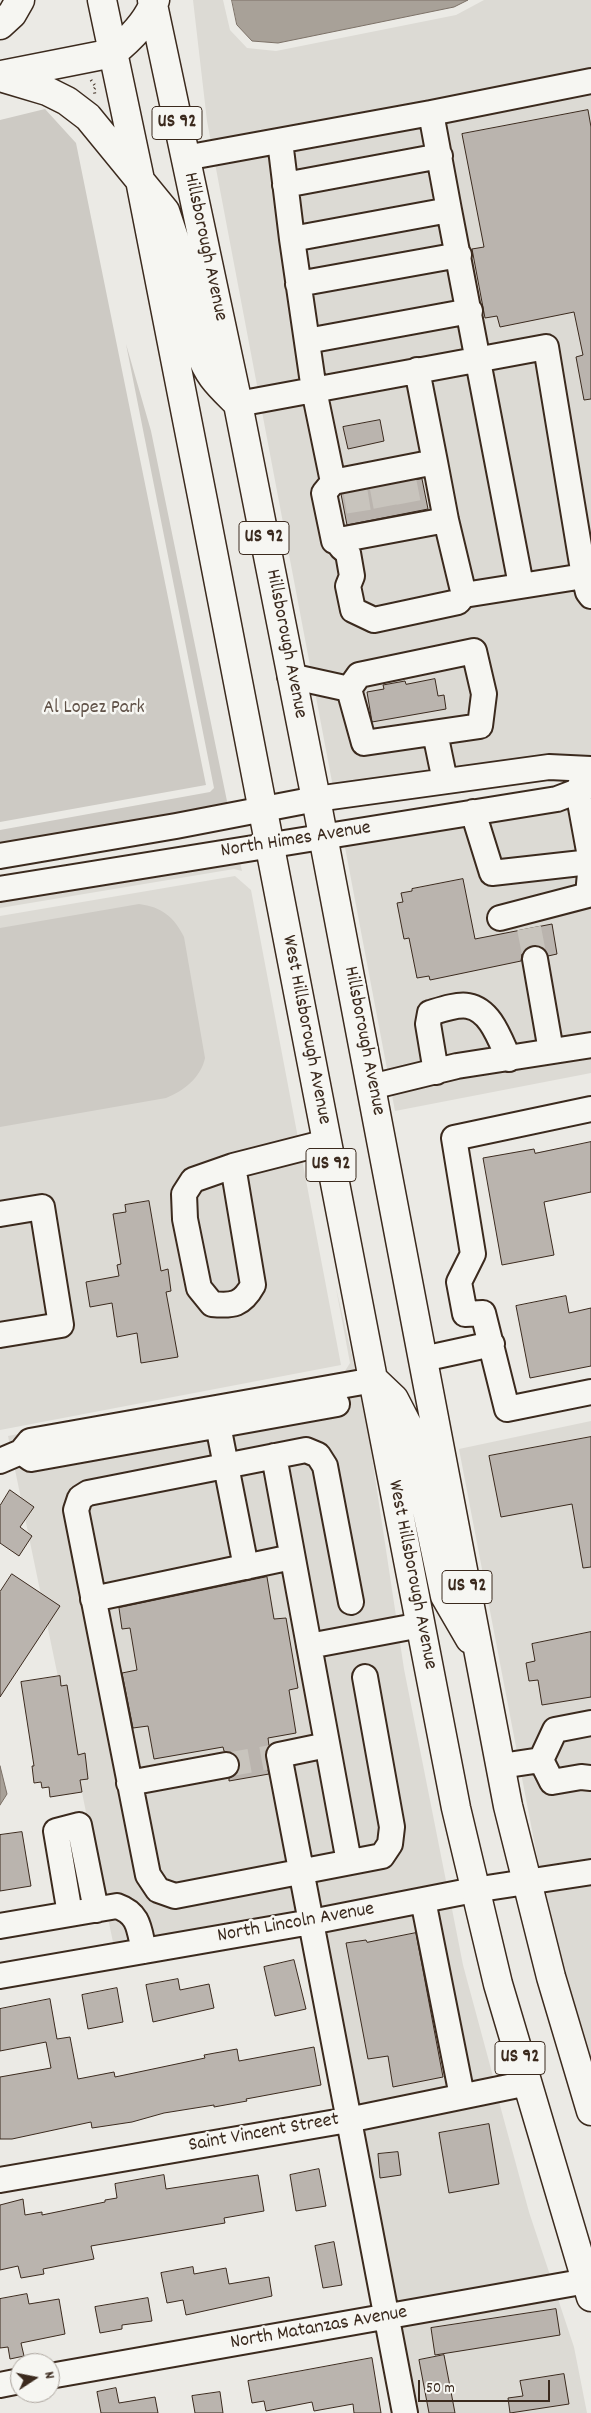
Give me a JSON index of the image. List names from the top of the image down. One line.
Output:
{"streets":{"main road":["US 92","Hillsborough Avenue","West Hillsborough Avenue"],"street":["North Himes Avenue","North Lincoln Avenue","Saint Vincent Street","North Matanzas Avenue"]},"crossings":[["US 92","Hillsborough Avenue"],["US 92","North Himes Avenue"],["US 92","West Hillsborough Avenue"],["US 92","North Lincoln Avenue"],["Hillsborough Avenue","North Himes Avenue"],["North Himes Avenue","West Hillsborough Avenue"],["West Hillsborough Avenue","North Lincoln Avenue"],["West Hillsborough Avenue","Saint Vincent Street"],["West Hillsborough Avenue","North Matanzas Avenue"]],"parks":["Al Lopez Park"],"scale_bar":"50 m","north":"right"}
